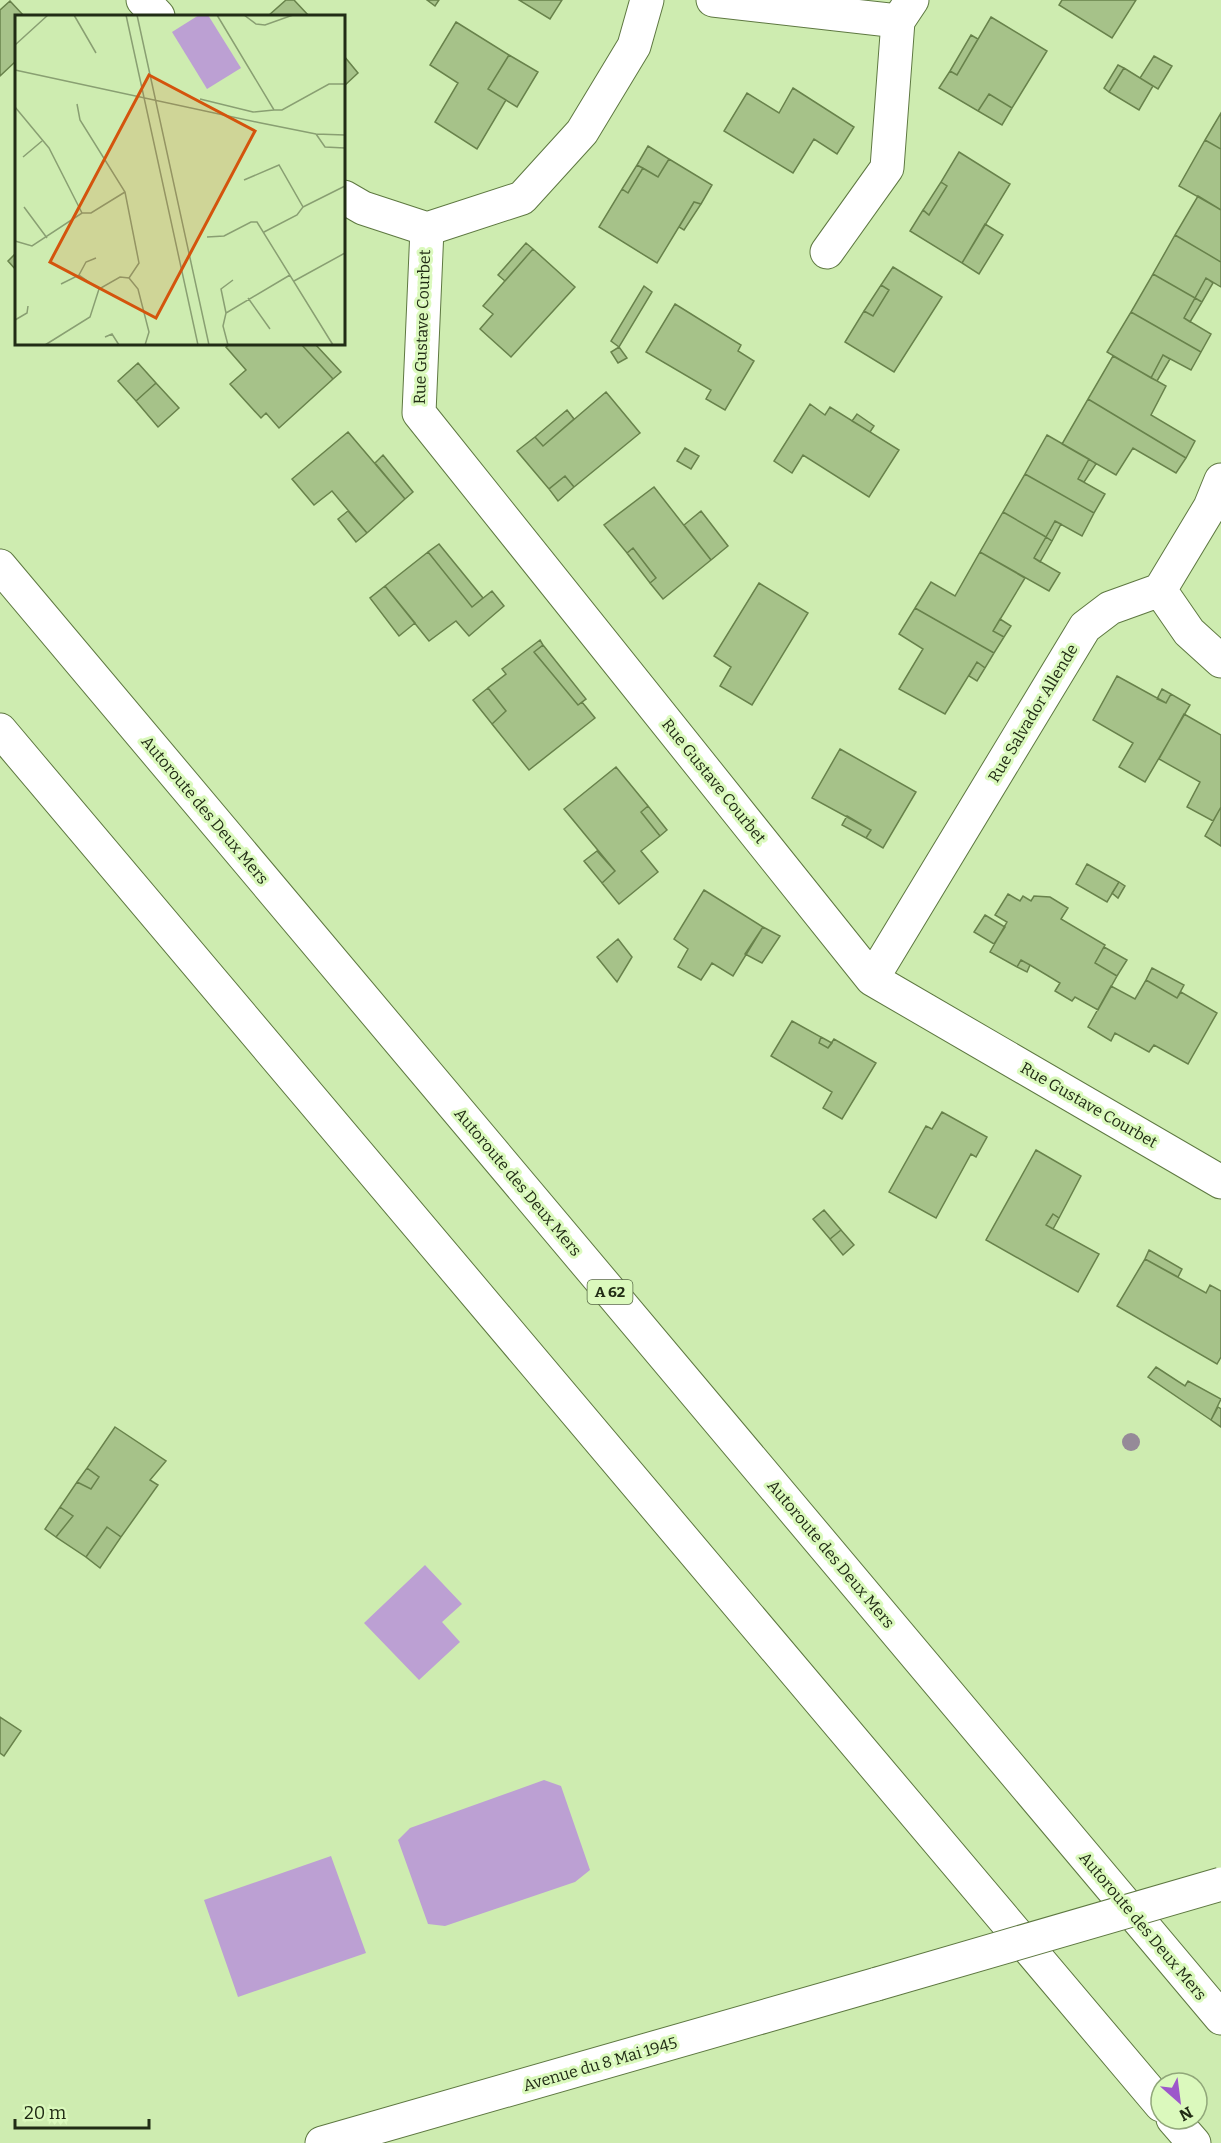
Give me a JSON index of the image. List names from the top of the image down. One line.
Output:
{"streets":{"main road":["Rue Gustave Courbet","Rue Salvador Allende","Autoroute des Deux Mers","A 62","Avenue du 8 Mai 1945"]},"crossings":[["Rue Gustave Courbet","Rue Salvador Allende"]],"scale_bar":"20 m","north":"bottom right"}
